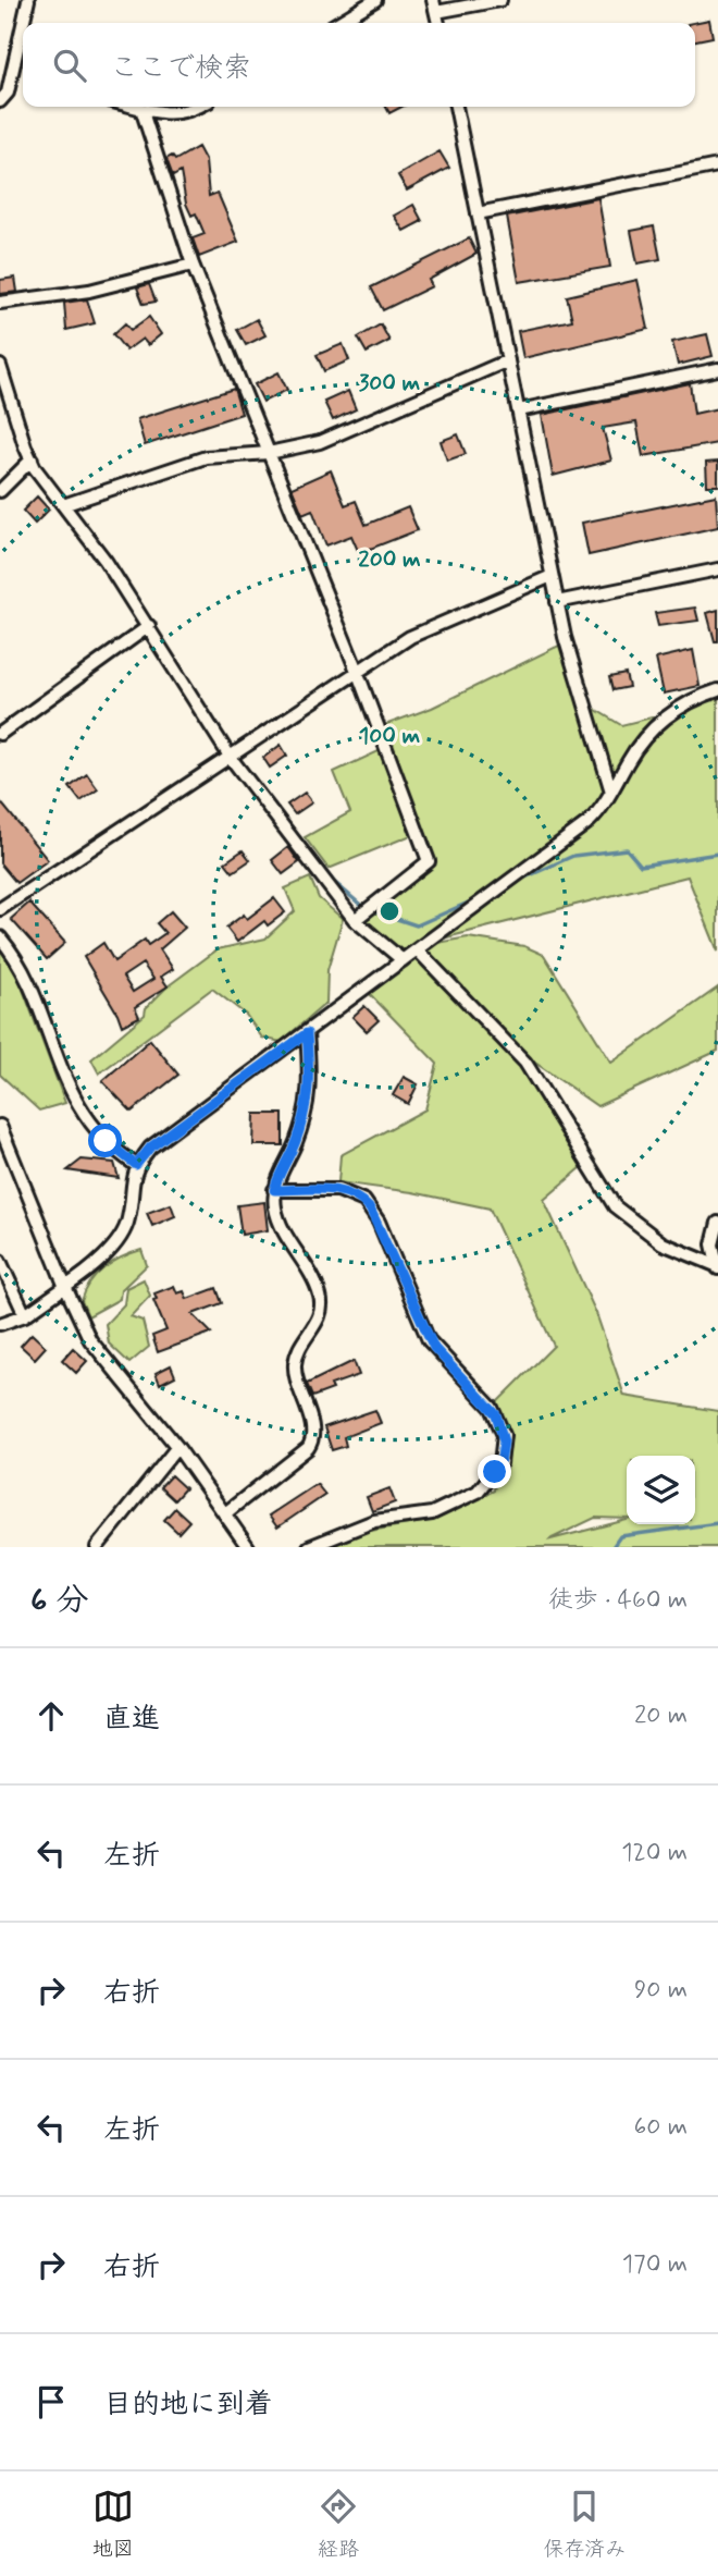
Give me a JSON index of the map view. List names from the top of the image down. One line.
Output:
{"page":{"search":"ここで検索","heading":["6 分","徒歩 · 460 m"],"list":[["直進","20 m"],["左折","120 m"],["右折","90 m"],["左折","60 m"],["右折","170 m"],"目的地に到着"],"nav":["地図","経路","保存済み"]},"rings":["300 m","200 m","100 m"]}
